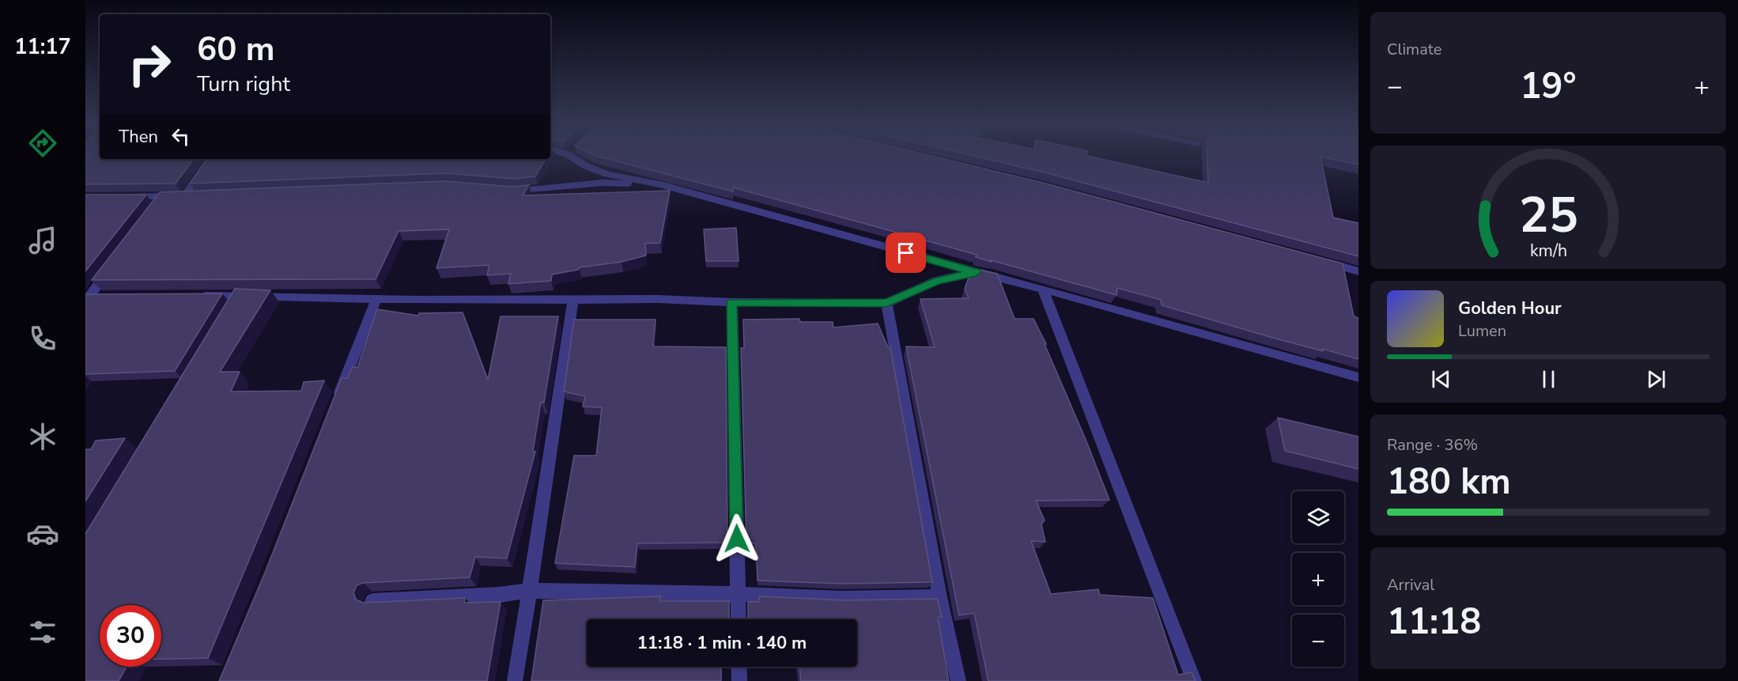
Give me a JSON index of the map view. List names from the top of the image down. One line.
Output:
{"page":{"tabs":"11:17","tile":["Climate",["Range · 36%","180 km"],["Arrival","11:18"]],"turn":["60 m","Turn right"],"heat":["−","19°","+"],"then":"Then","song":["Golden Hour","Lumen"],"map_buttons":["+","−"],"limit":"30","trip":"11:18 · 1 min · 140 m","gauge":["25","km/h"]}}
